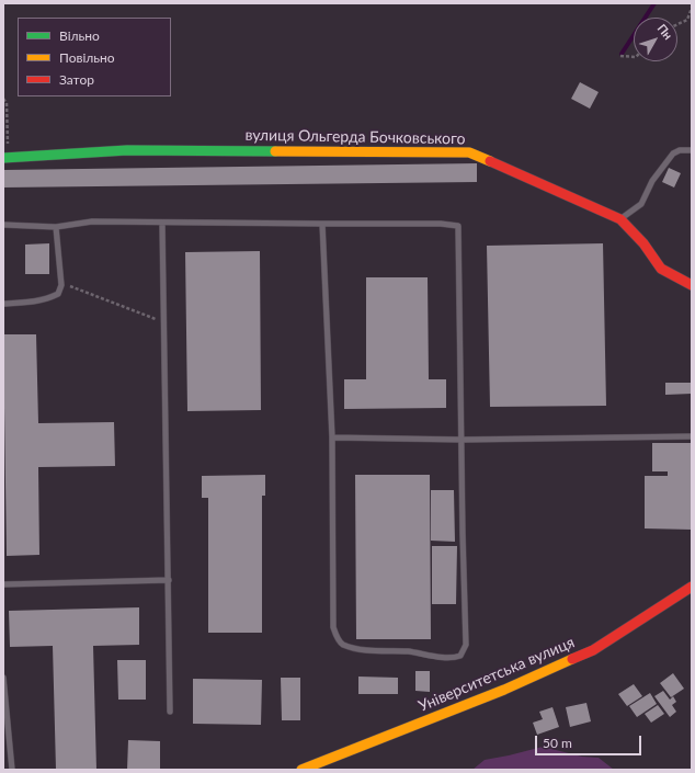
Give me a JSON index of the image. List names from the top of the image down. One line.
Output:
{"streets":{"street":["вулиця Ольгерда Бочковського","Університетська вулиця"]},"legend":["Вільно","Повільно","Затор"],"scale_bar":"50 m","north":"top right"}
